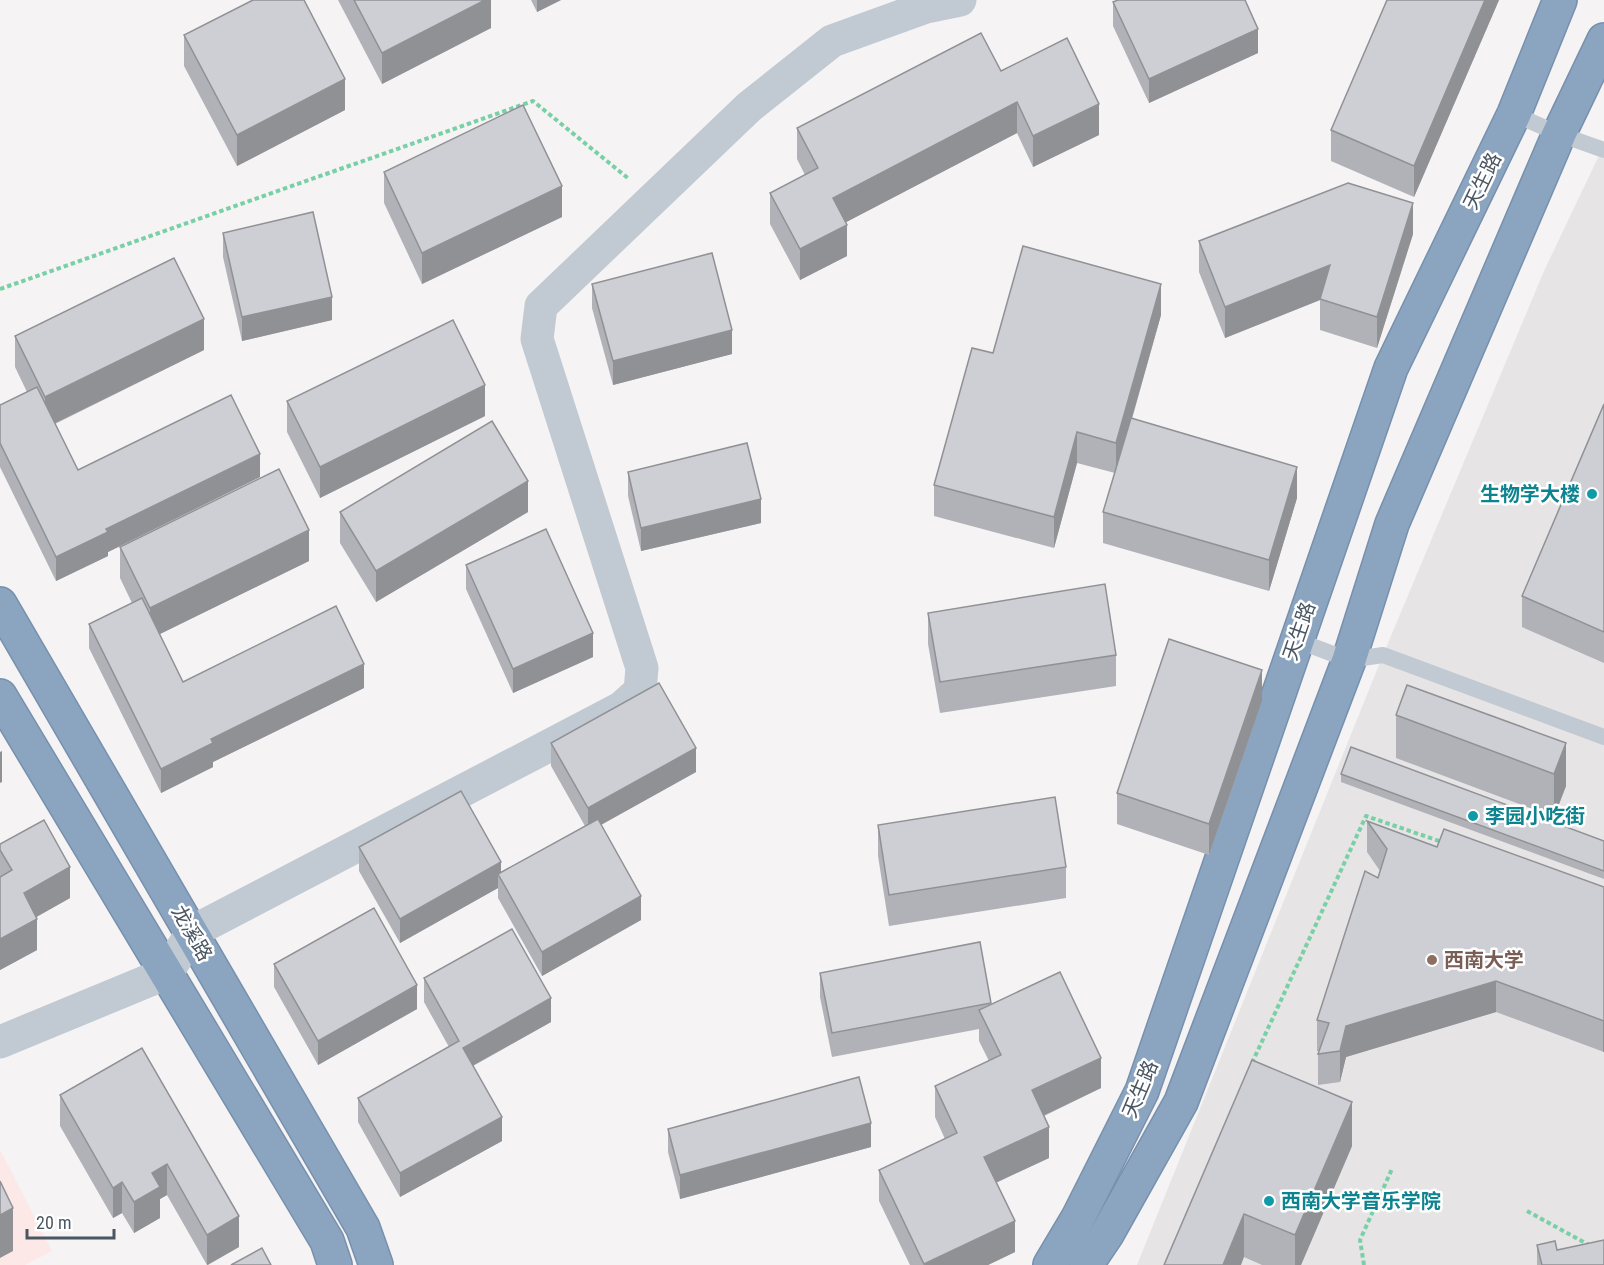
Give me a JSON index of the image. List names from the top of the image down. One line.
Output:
{"streets":{"highway":["天生路","龙溪路"]},"places":["生物学大楼","李园小吃街","西南大学","西南大学音乐学院"],"scale_bar":"20 m"}
